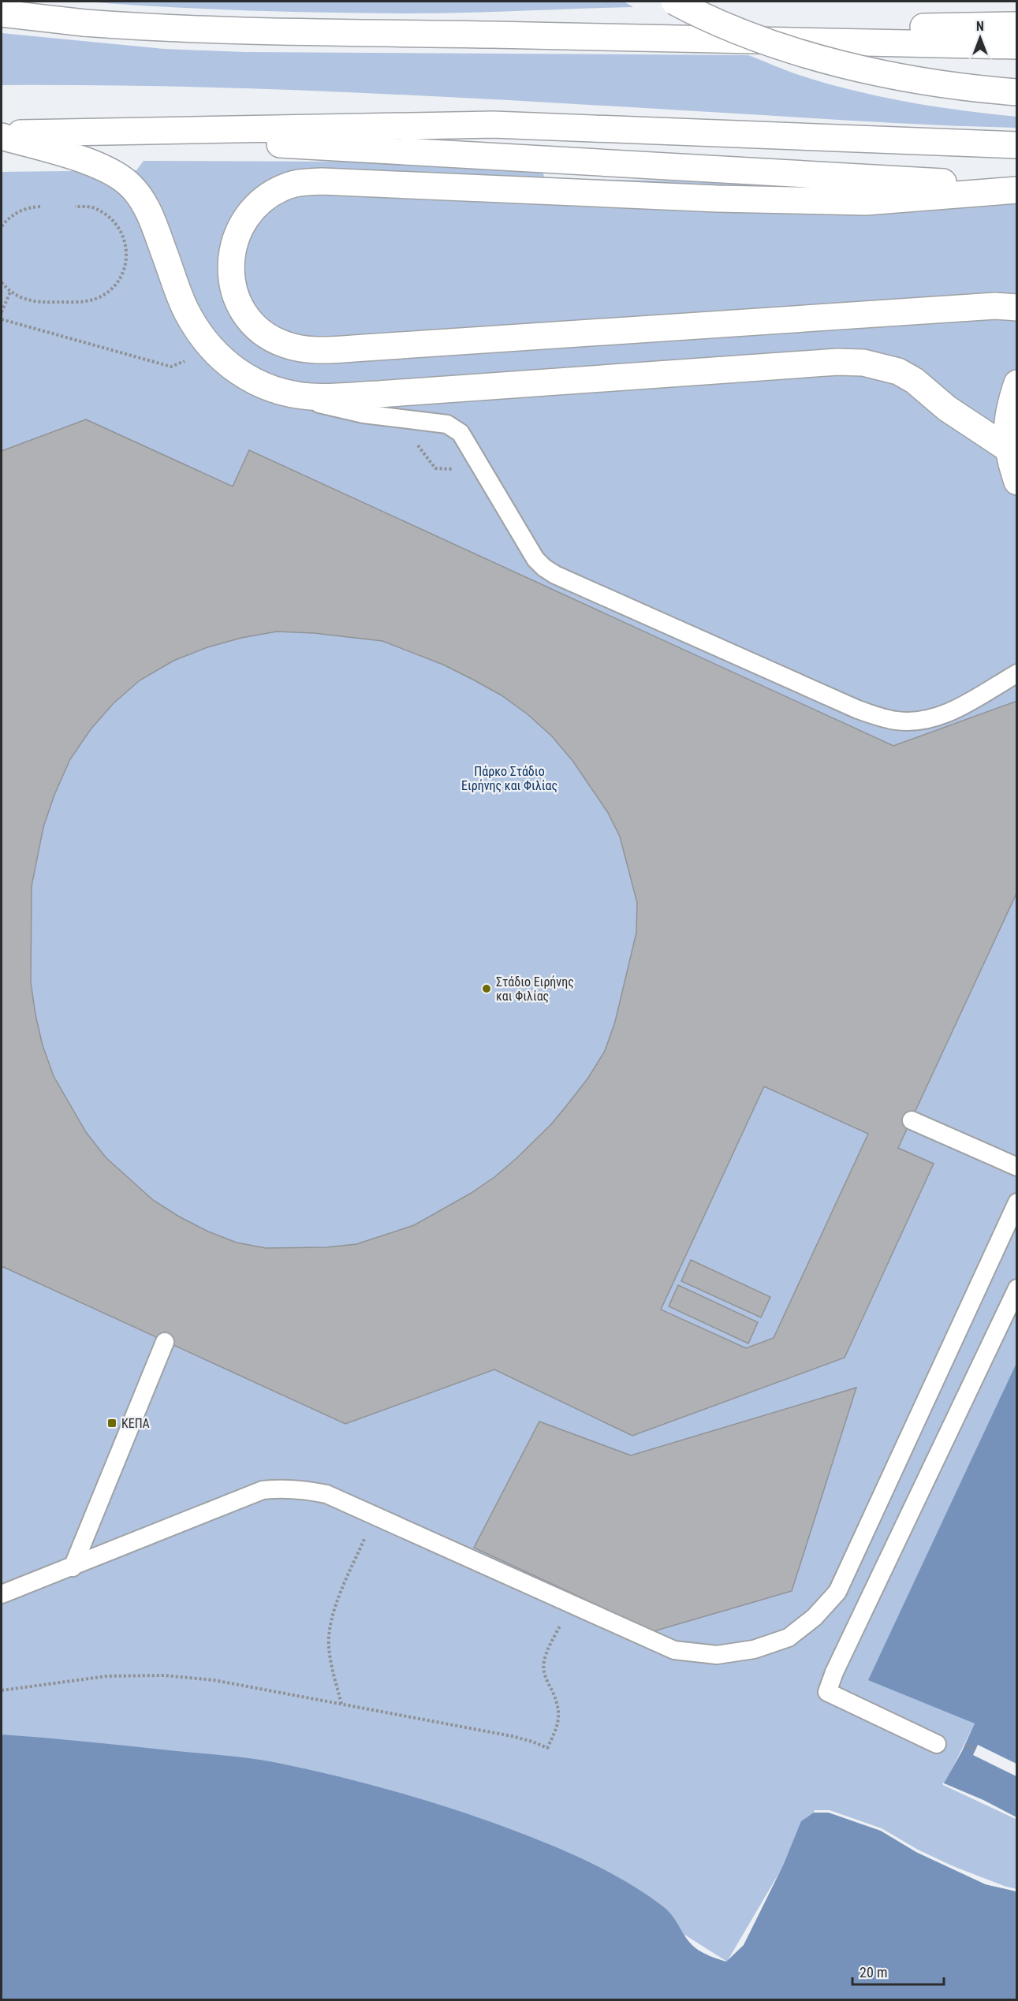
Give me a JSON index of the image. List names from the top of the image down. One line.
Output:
{"parks":["Πάρκο Στάδιο Ειρήνης και Φιλίας"],"places":{"other":["Στάδιο Ειρήνης και Φιλίας"],"transit":["ΚΕΠΑ"]},"scale_bar":"20 m","north":"top"}
